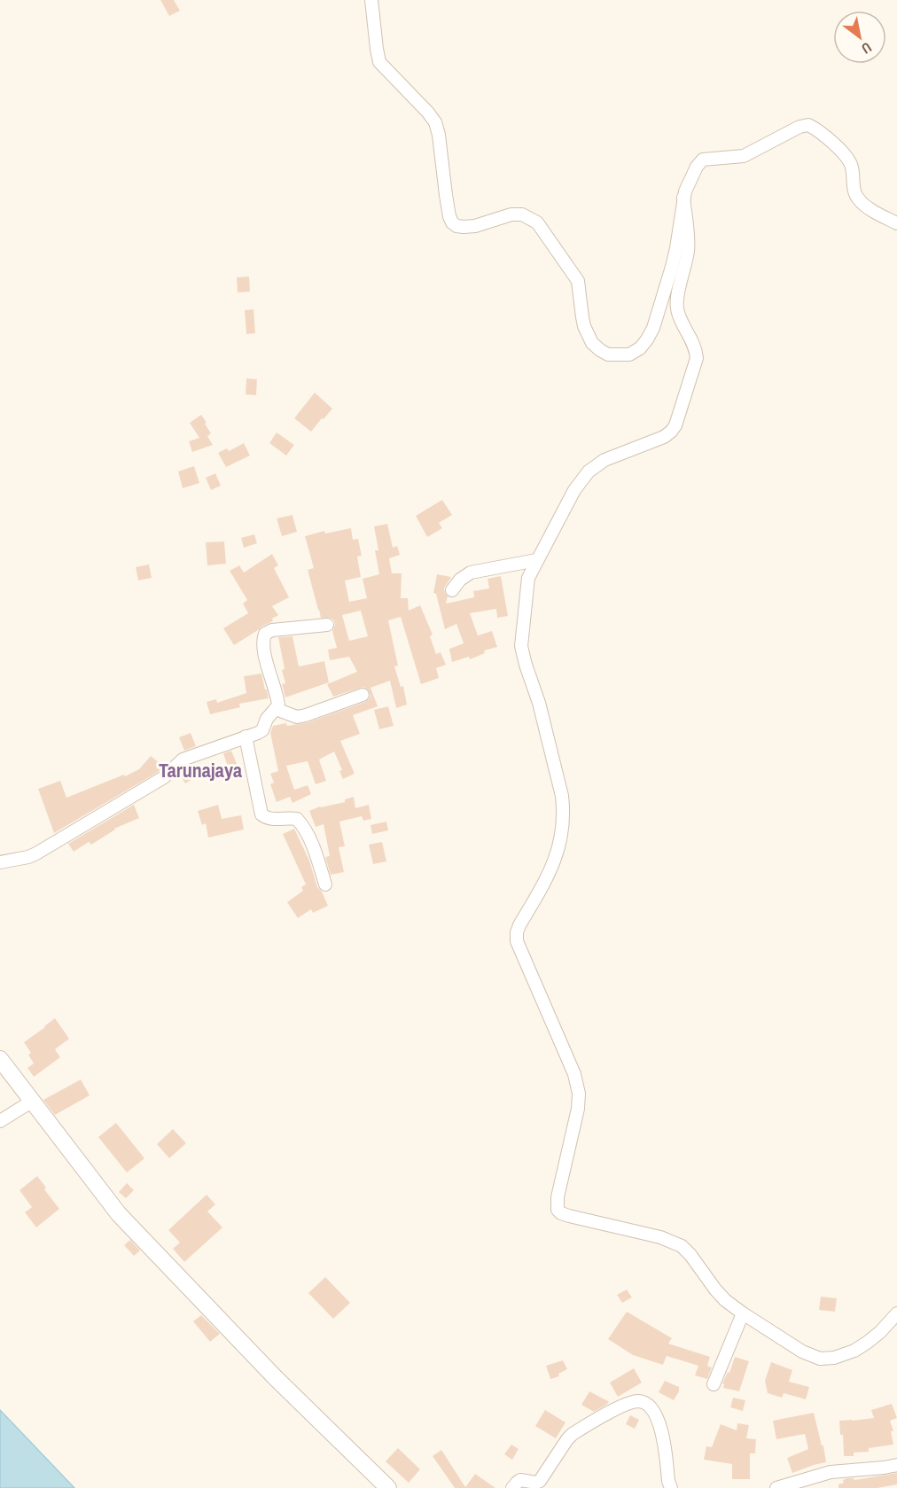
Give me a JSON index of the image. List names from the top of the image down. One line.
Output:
{"districts":["Tarunajaya"],"north":"bottom right"}
